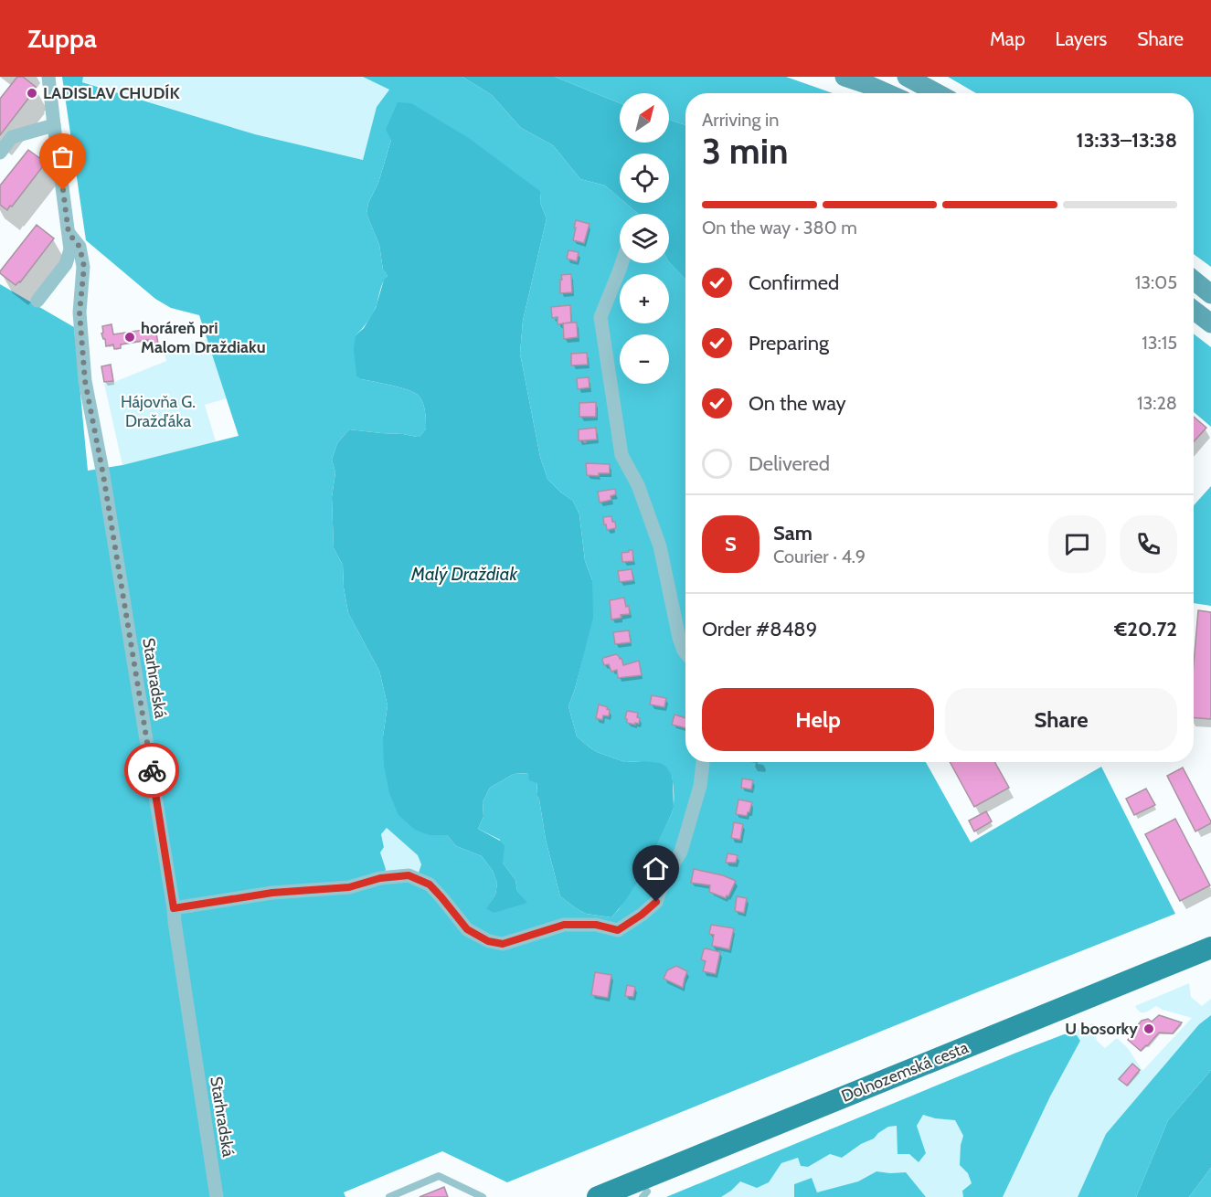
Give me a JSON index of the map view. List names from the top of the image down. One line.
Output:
{"streets":{"main road":["Dolnozemská cesta"],"street":["Starhradská"]},"water":["Malý Draždiak"],"parks":["Hájovňa G. Dražďáka"],"places":["LADISLAV CHUDÍK","horáreň pri Malom Draždiaku","U bosorky"],"north":"top right","page":{"header":"Zuppa","nav":["Map","Layers","Share"],"map_buttons":["+","−"],"heading":["3 min","Arriving in","13:33–13:38"],"panel":["Sam","Courier · 4.9","Order #8489","€20.72"],"bar":"On the way · 380 m","list":[["Confirmed","13:05"],["Preparing","13:15"],["On the way","13:28"],"Delivered"],"round":"S","buttons":["Help","Share"]}}
